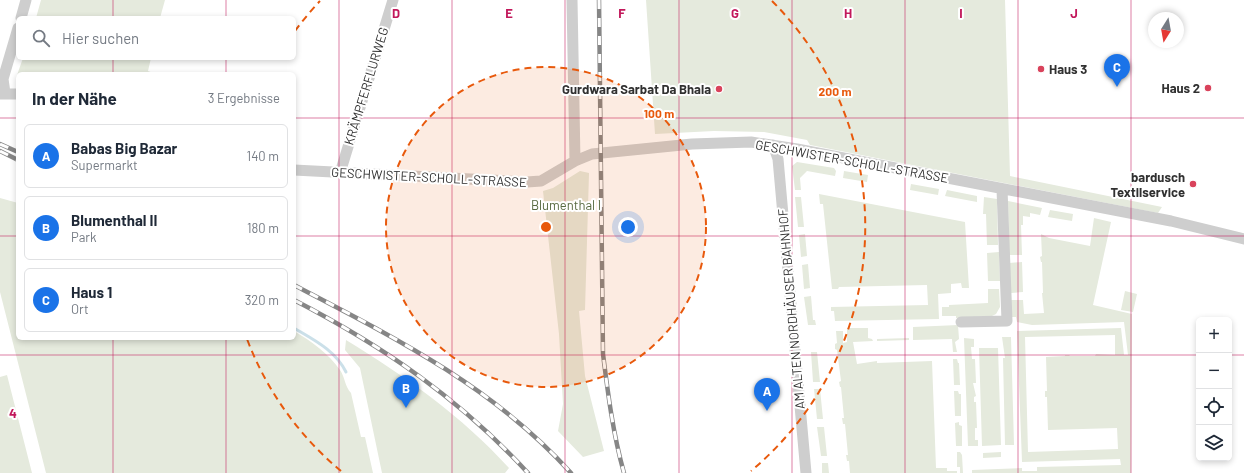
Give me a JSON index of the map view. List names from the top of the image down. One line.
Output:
{"streets":{"street":["KRÄMPFERFLURWEG","GESCHWISTER-SCHOLL-STRASSE","AM ALTEN NORDHÄUSER BAHNHOF"]},"crossings":[["KRÄMPFERFLURWEG","GESCHWISTER-SCHOLL-STRASSE"],["GESCHWISTER-SCHOLL-STRASSE","AM ALTEN NORDHÄUSER BAHNHOF"]],"parks":["Blumenthal I"],"places":["Haus 3","Haus 2","Gurdwara Sarbat Da Bhala","bardusch Textilservice"],"north":"bottom","page":{"search":"Hier suchen","pins":["C","B","A"],"heading":["In der Nähe","3 Ergebnisse"],"list":[{"mark":"A","name":"Babas Big Bazar","note":"Supermarkt","value":"140 m"},{"mark":"B","name":"Blumenthal II","note":"Park","value":"180 m"},{"mark":"C","name":"Haus 1","note":"Ort","value":"320 m"}],"map_buttons":["+","−"]},"grid":{"columns":["D","E","F","G","H","I","J"],"rows":["4"]},"rings":["200 m","100 m"]}
